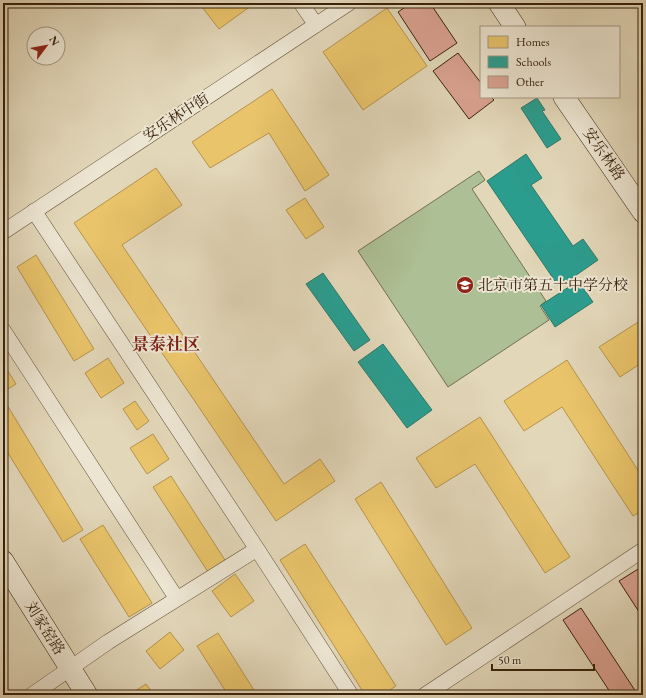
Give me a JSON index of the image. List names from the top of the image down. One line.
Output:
{"streets":{"street":["安乐林中街","安乐林路","刘家窑路"]},"districts":["景泰社区"],"places":{"school or university":["北京市第五十中学分校"]},"legend":["Homes","Schools","Other"],"scale_bar":"50 m","north":"top right"}
